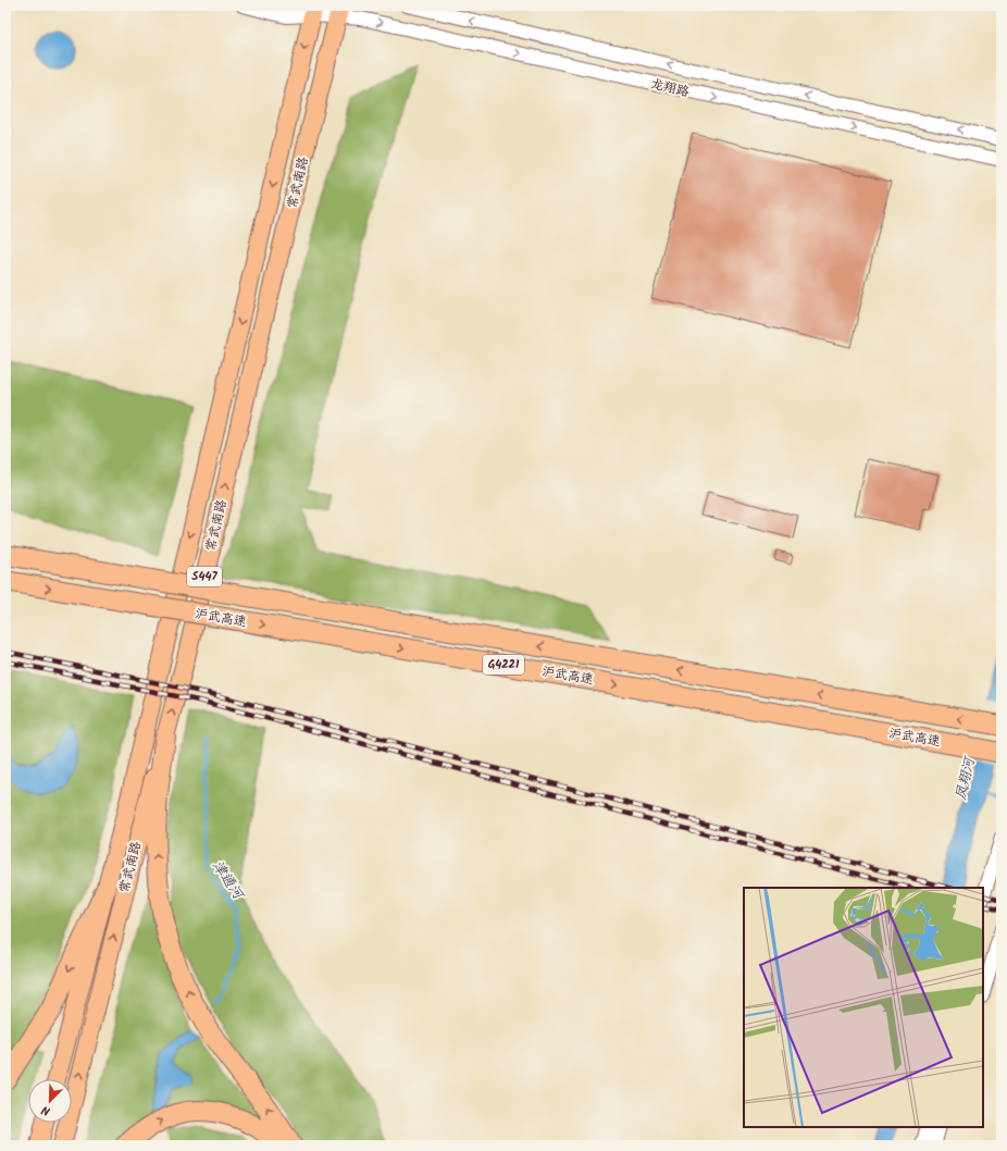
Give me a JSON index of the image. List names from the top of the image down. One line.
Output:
{"streets":{"highway":["沪武高速","G4221"],"main road":["常武南路","S447"],"street":["龙翔路"]},"crossings":[["龙翔路","常武南路"]],"water":["凤翔河","津通河"],"north":"bottom left"}
